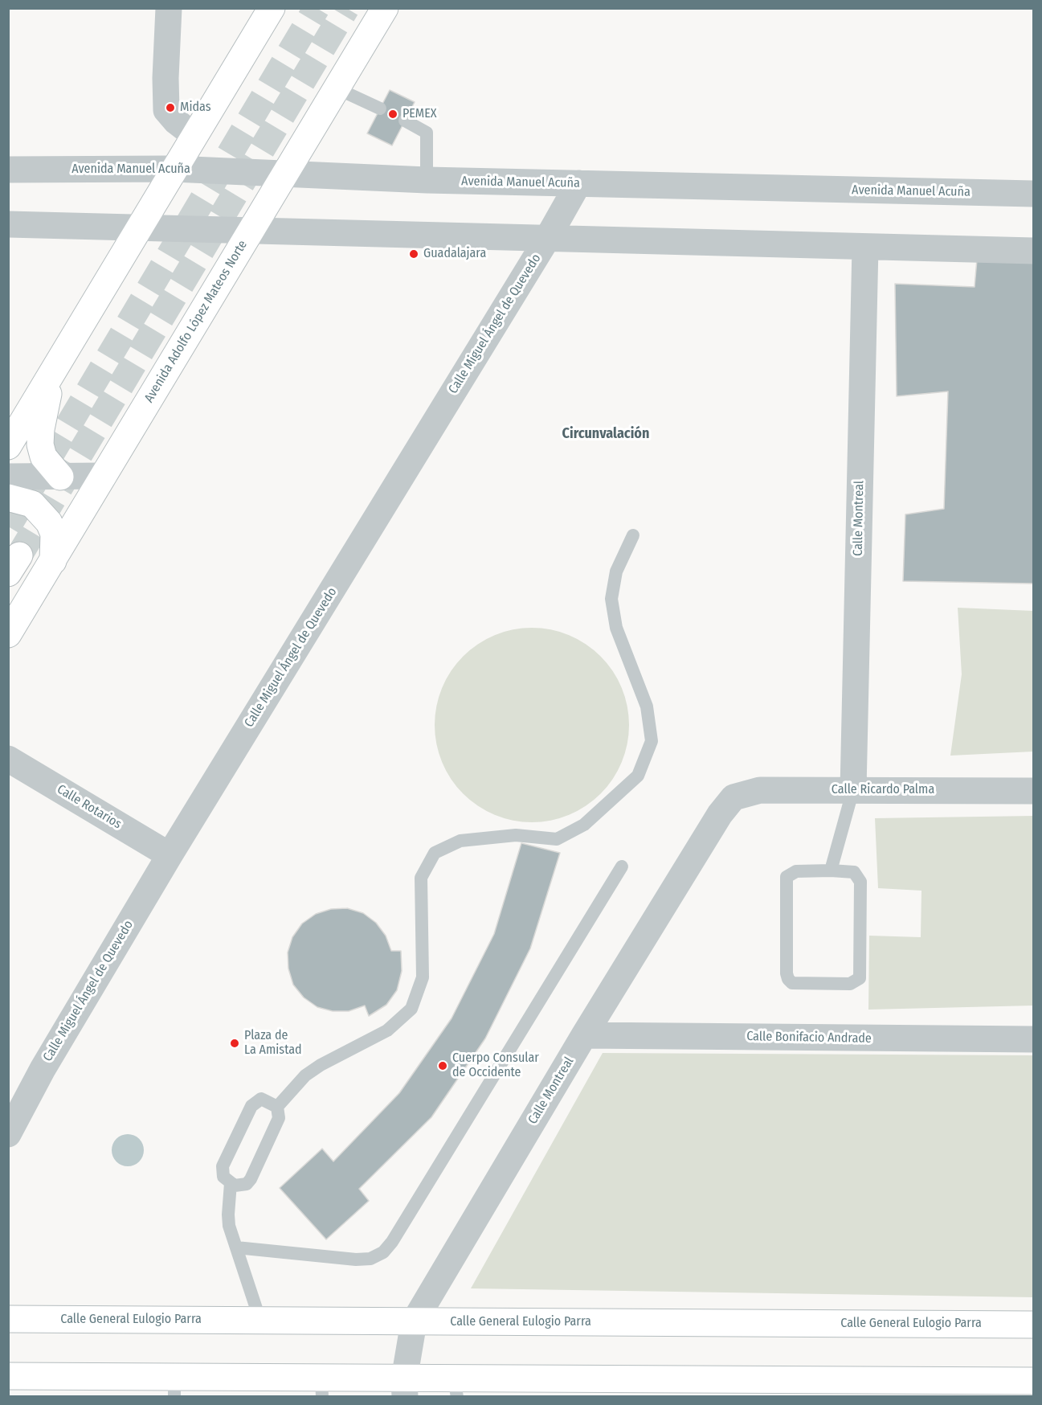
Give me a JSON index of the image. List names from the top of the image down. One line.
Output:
{"streets":{"street":["Avenida Manuel Acuña","Avenida Adolfo López Mateos Norte","Calle Miguel Ángel de Quevedo","Calle Montreal","Calle Ricardo Palma","Calle Rotarios","Calle Bonifacio Andrade","Calle General Eulogio Parra"]},"crossings":[["Avenida Manuel Acuña","Avenida Adolfo López Mateos Norte"],["Avenida Manuel Acuña","Calle Miguel Ángel de Quevedo"],["Calle Miguel Ángel de Quevedo","Calle Rotarios"],["Calle Montreal","Calle Ricardo Palma"],["Calle Montreal","Calle Bonifacio Andrade"],["Calle Montreal","Calle General Eulogio Parra"]],"districts":["Circunvalación"],"places":["Midas","PEMEX","Guadalajara","Plaza de La Amistad","Cuerpo Consular de Occidente"]}
